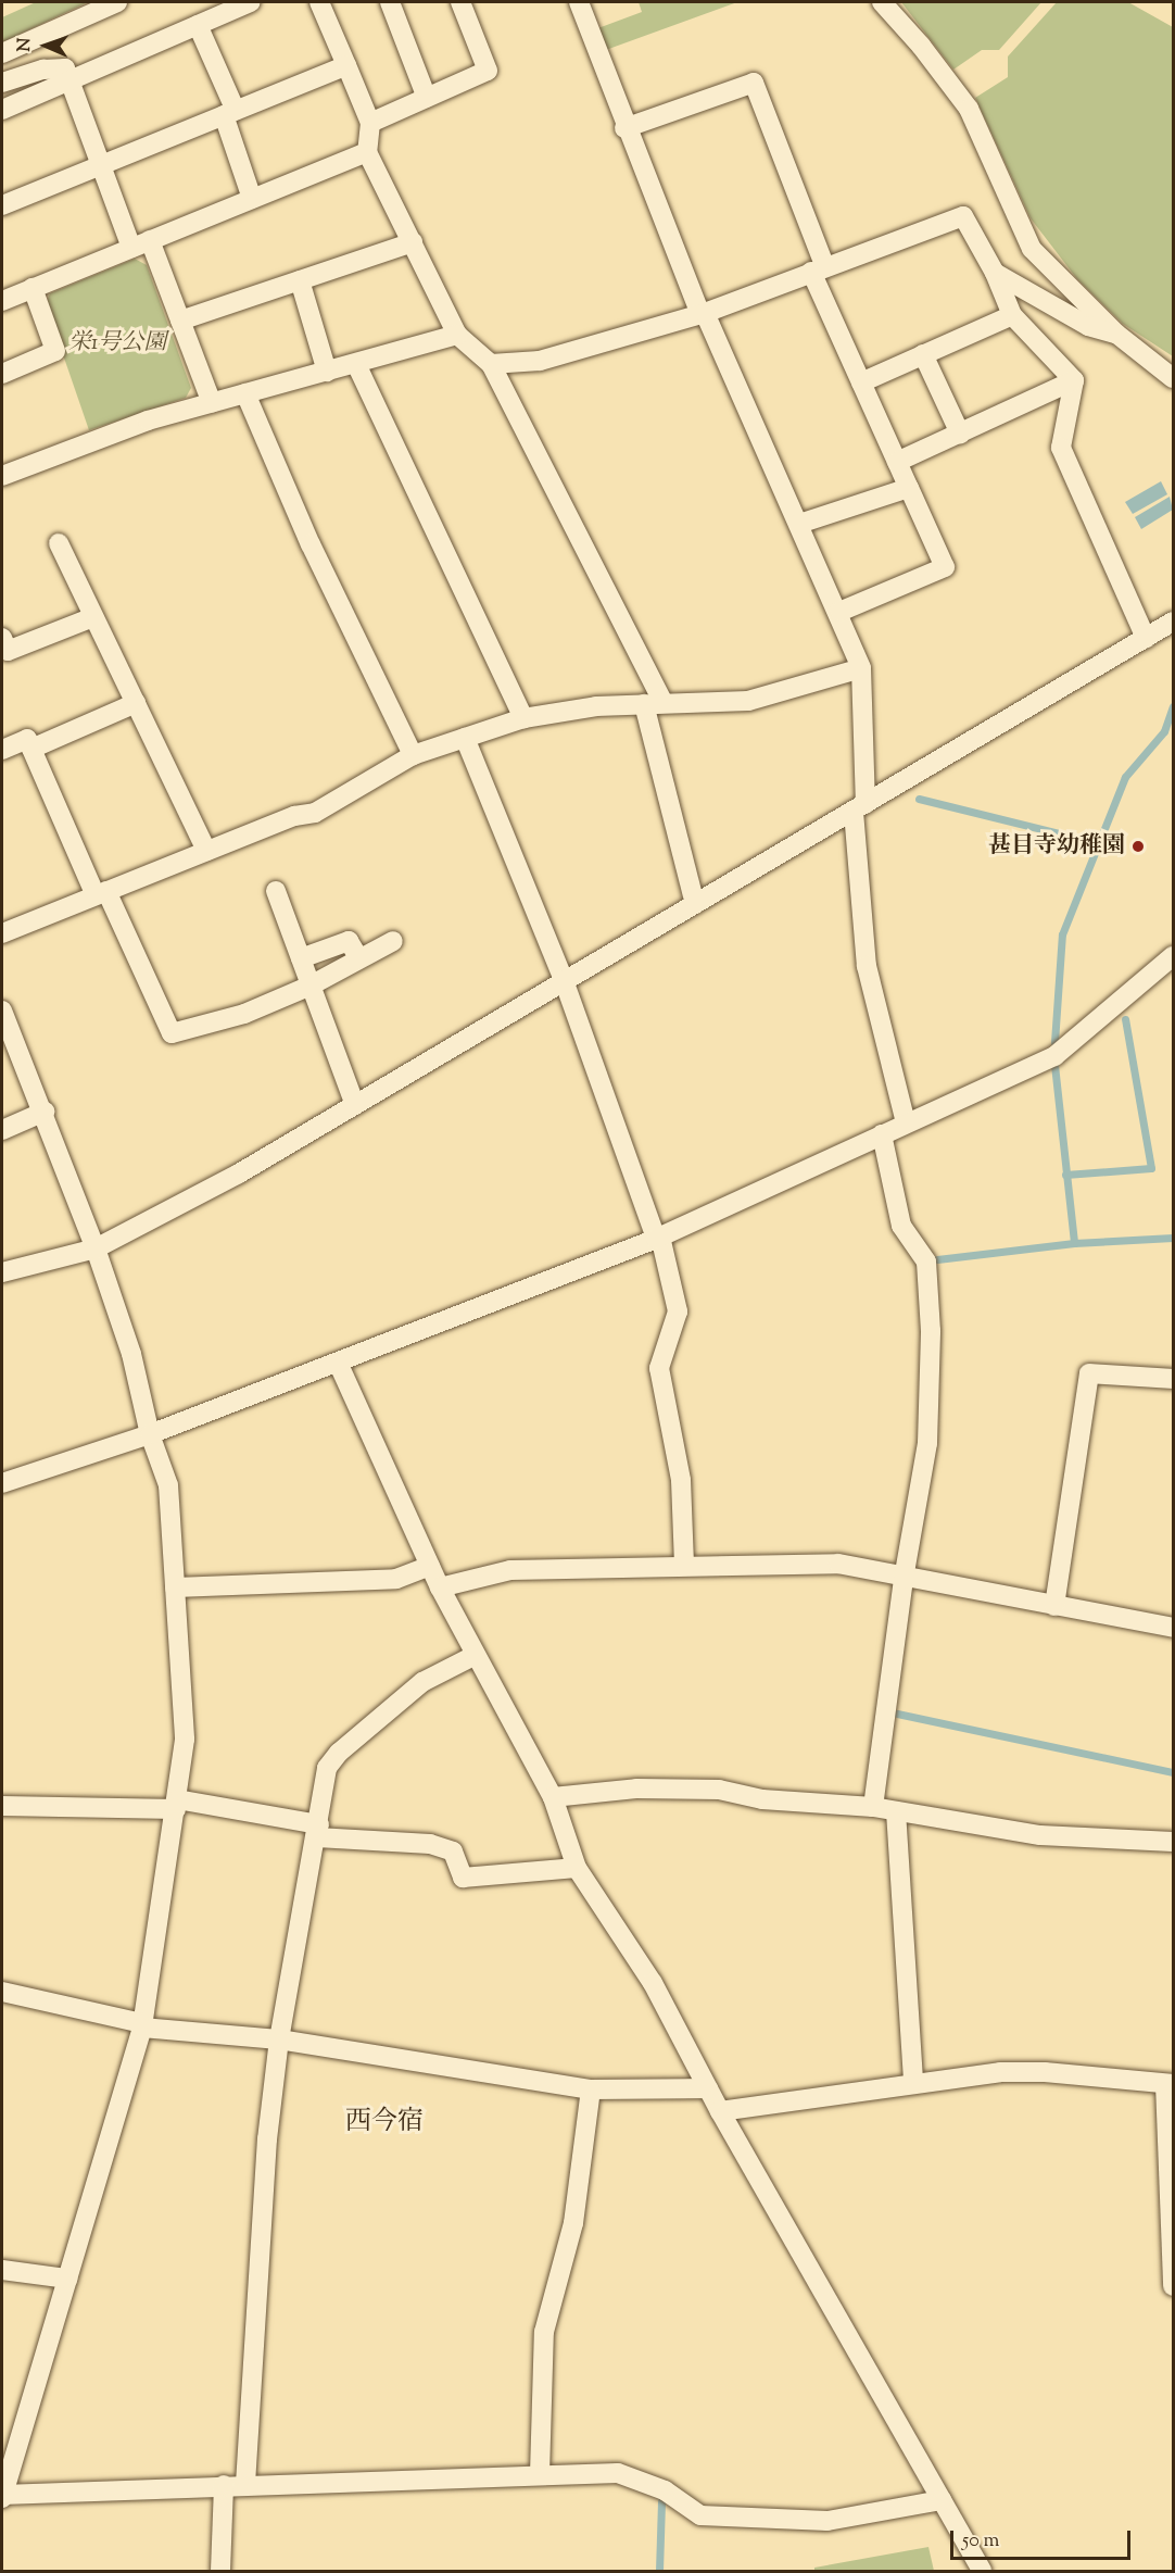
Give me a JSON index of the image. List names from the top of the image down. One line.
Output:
{"districts":["西今宿"],"parks":["栄1号公園"],"places":["甚目寺幼稚園"],"scale_bar":"50 m","north":"left"}
